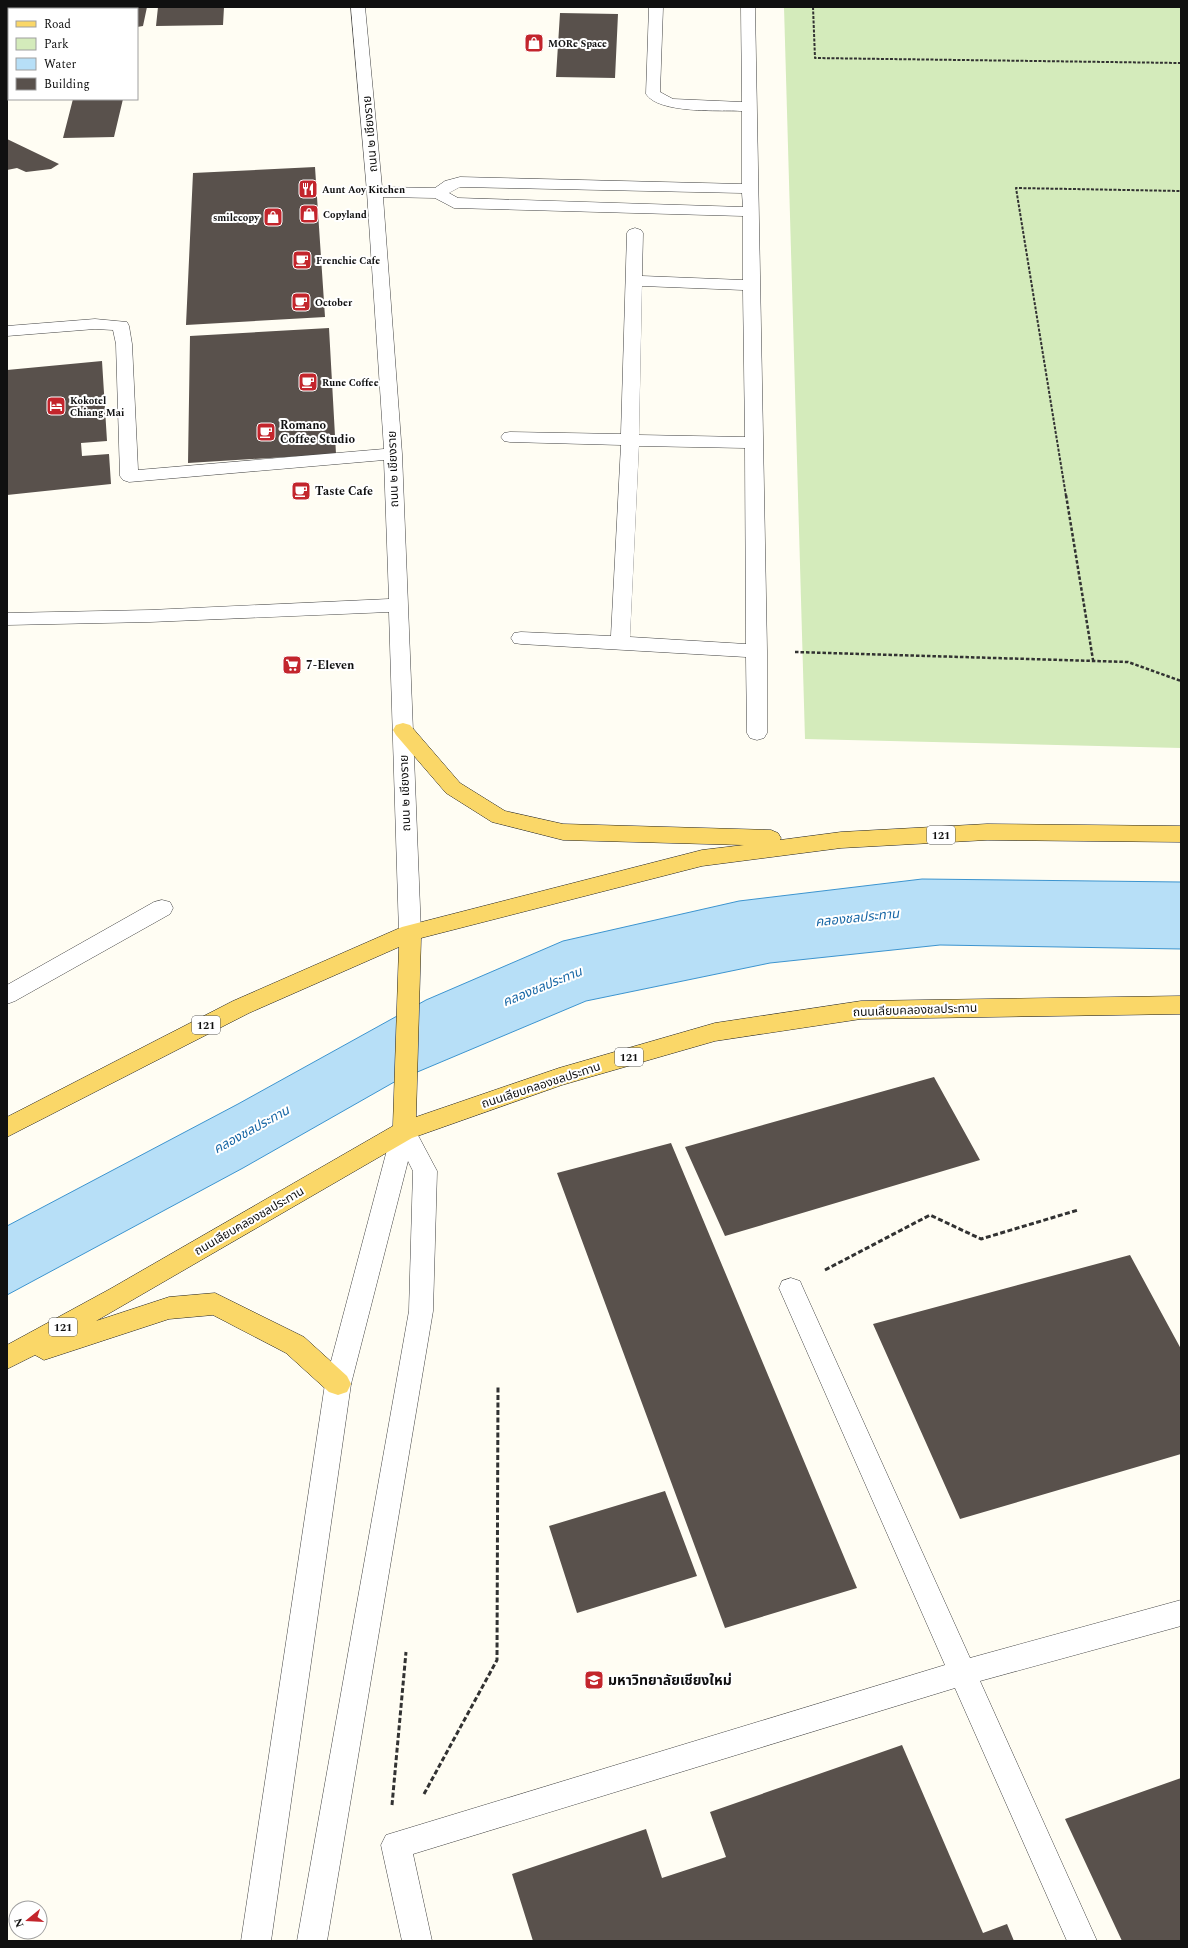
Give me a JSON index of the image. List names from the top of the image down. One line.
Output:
{"streets":{"main road":["121","ถนนเลียบคลองชลประทาน"],"street":["ถนน ๒ เชียงราย"]},"crossings":[["ถนน ๒ เชียงราย","121"]],"water":["คลองชลประทาน"],"places":{"shop":["MORe Space","Copyland","smilecopy"],"restaurant":["Aunt Aoy Kitchen"],"cafe":["Frenchie Cafe","October","Rune Coffee","Romano Coffee Studio","Taste Cafe"],"hotel":["Kokotel Chiang Mai"],"supermarket":["7-Eleven"],"school or university":["มหาวิทยาลัยเชียงใหม่"]},"legend":["Road","Park","Water","Building"],"north":"left"}
